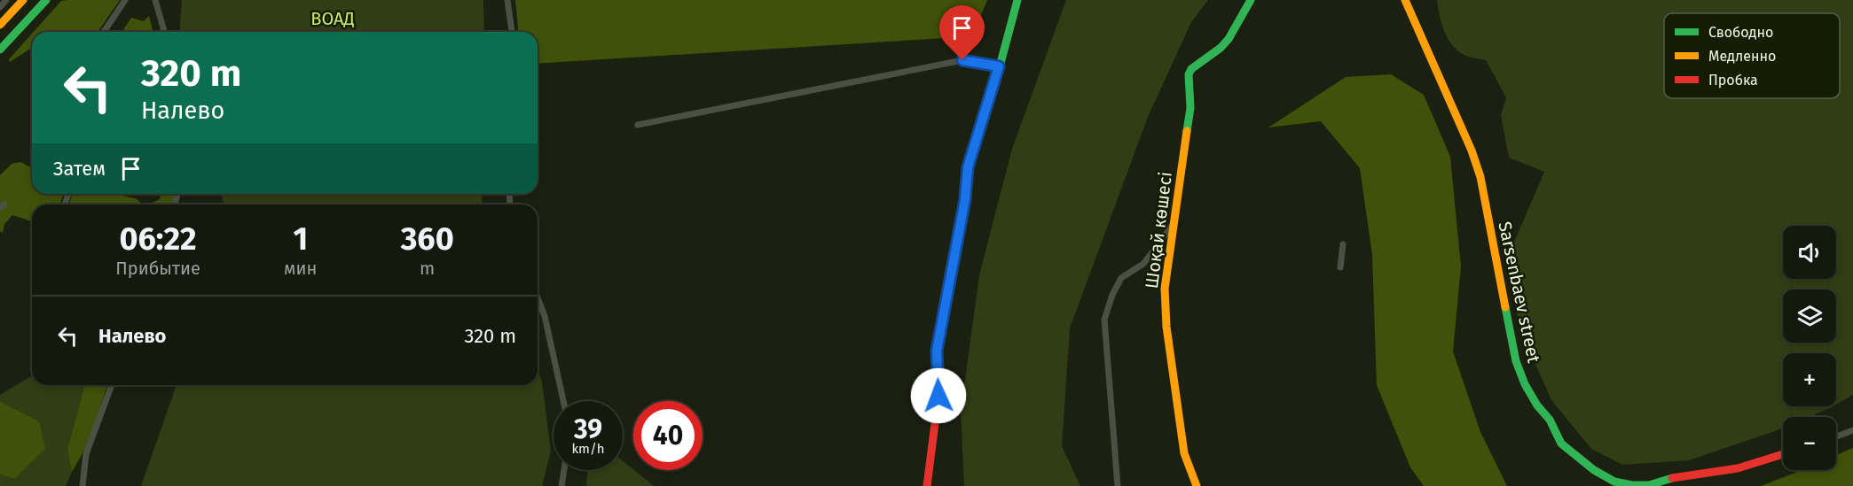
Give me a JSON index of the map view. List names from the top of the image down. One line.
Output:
{"streets":{"street":["Шоқай көшесі","Sarsenbaev street"]},"parks":["ВОАД"],"legend":["Свободно","Медленно","Пробка"],"page":{"turn":["320 m","Налево"],"then":"Затем","eta":["06:22","Прибытие","1","мин","360","m"],"map_buttons":["+","−"],"list":[{"name":"Налево","value":"320 m"}],"speed":"39 km/h","limit":"40"}}
